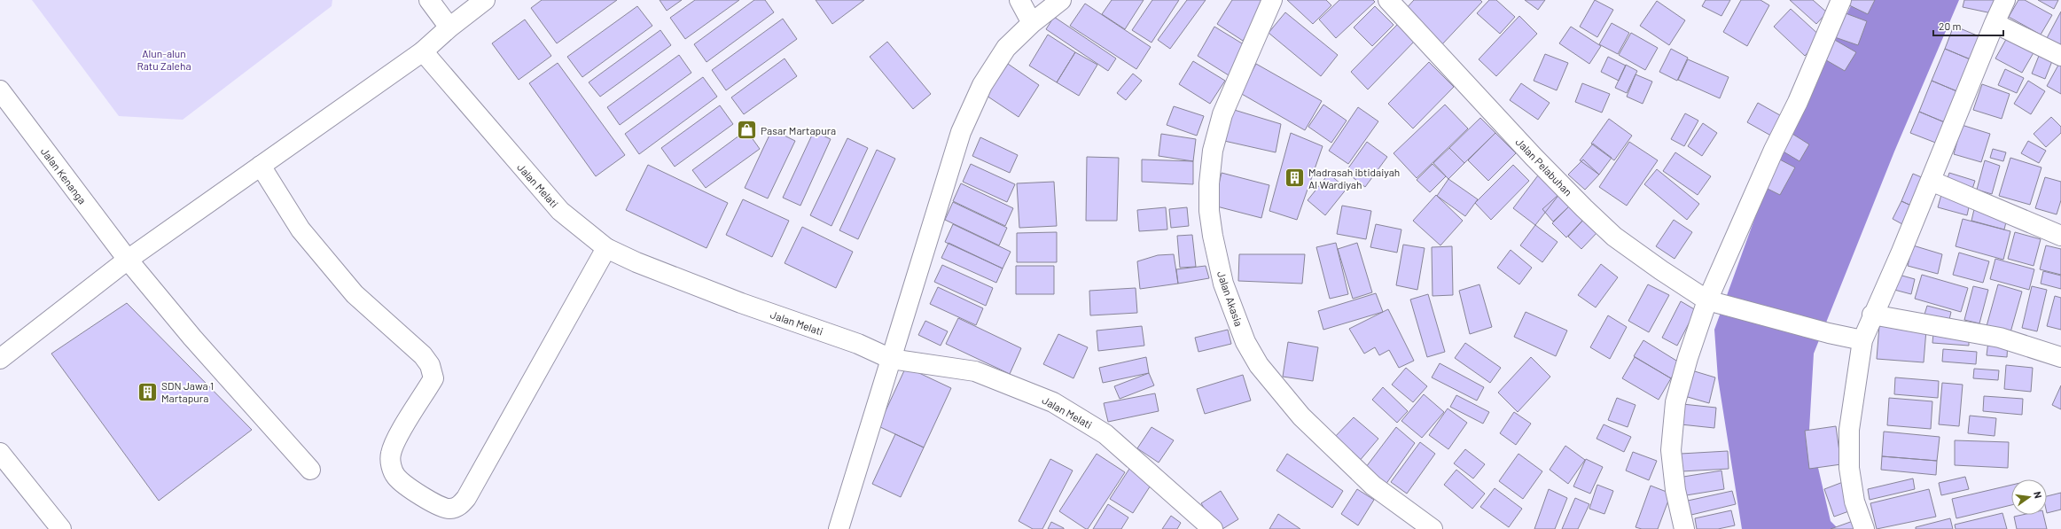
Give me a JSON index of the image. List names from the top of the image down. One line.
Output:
{"streets":{"street":["Jalan Pelabuhan","Jalan Kenanga","Jalan Melati","Jalan Akasia"]},"parks":["Alun-alun Ratu Zaleha"],"places":{"shop":["Pasar Martapura"],"building":["Madrasah ibtidaiyah Al Wardiyah","SDN Jawa 1 Martapura"]},"scale_bar":"20 m","north":"right"}
